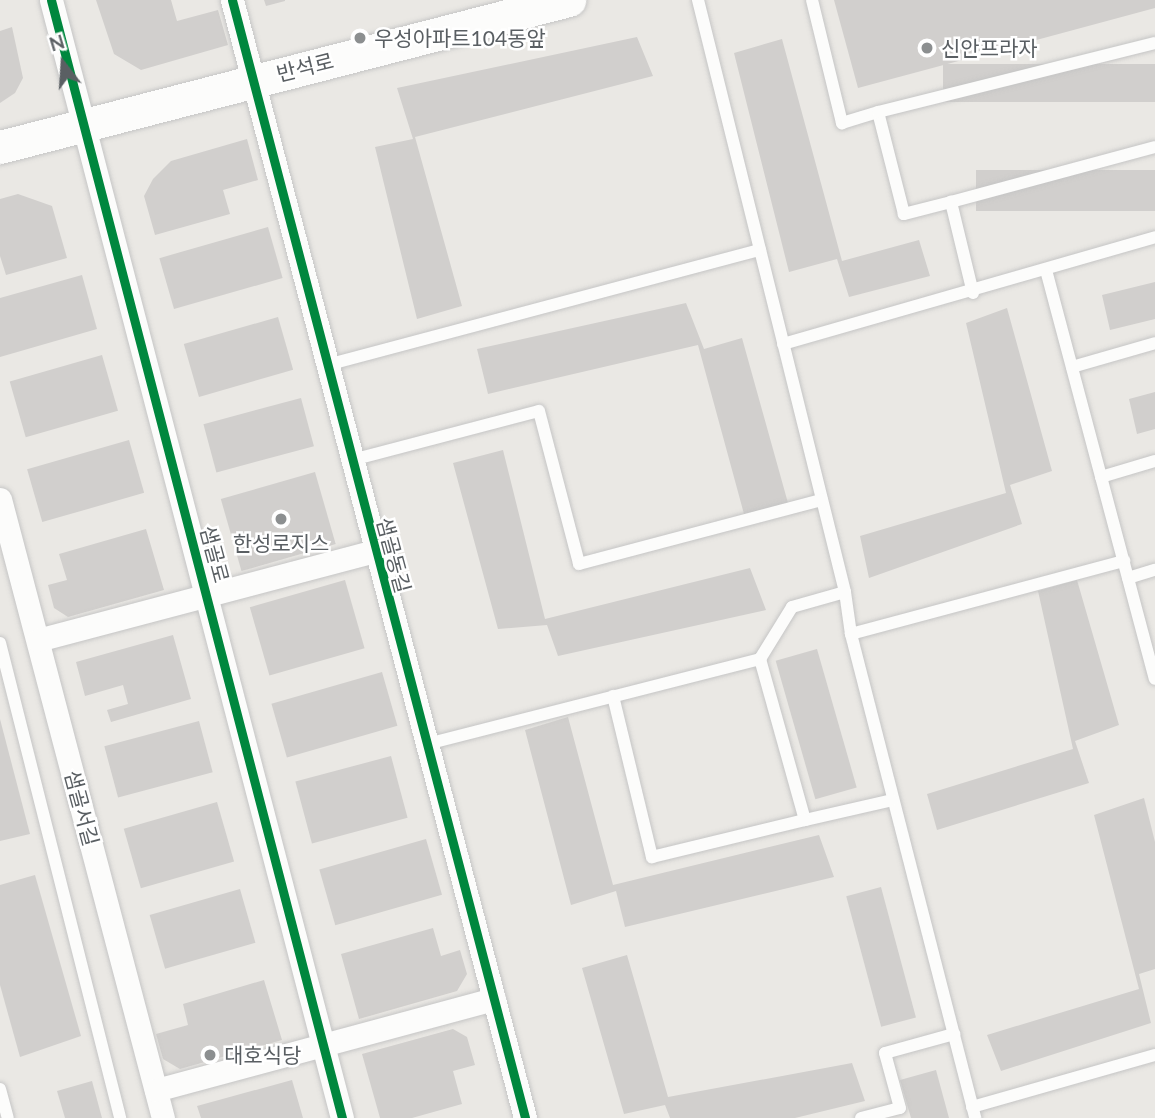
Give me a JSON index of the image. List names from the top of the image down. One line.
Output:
{"streets":{"street":["반석로","샘골로","샘골동길","샘골서길"]},"crossings":[["반석로","샘골로"],["반석로","샘골동길"]],"places":["우성아파트104동앞","신안프라자","한성로지스","대호식당"],"north":"top"}
